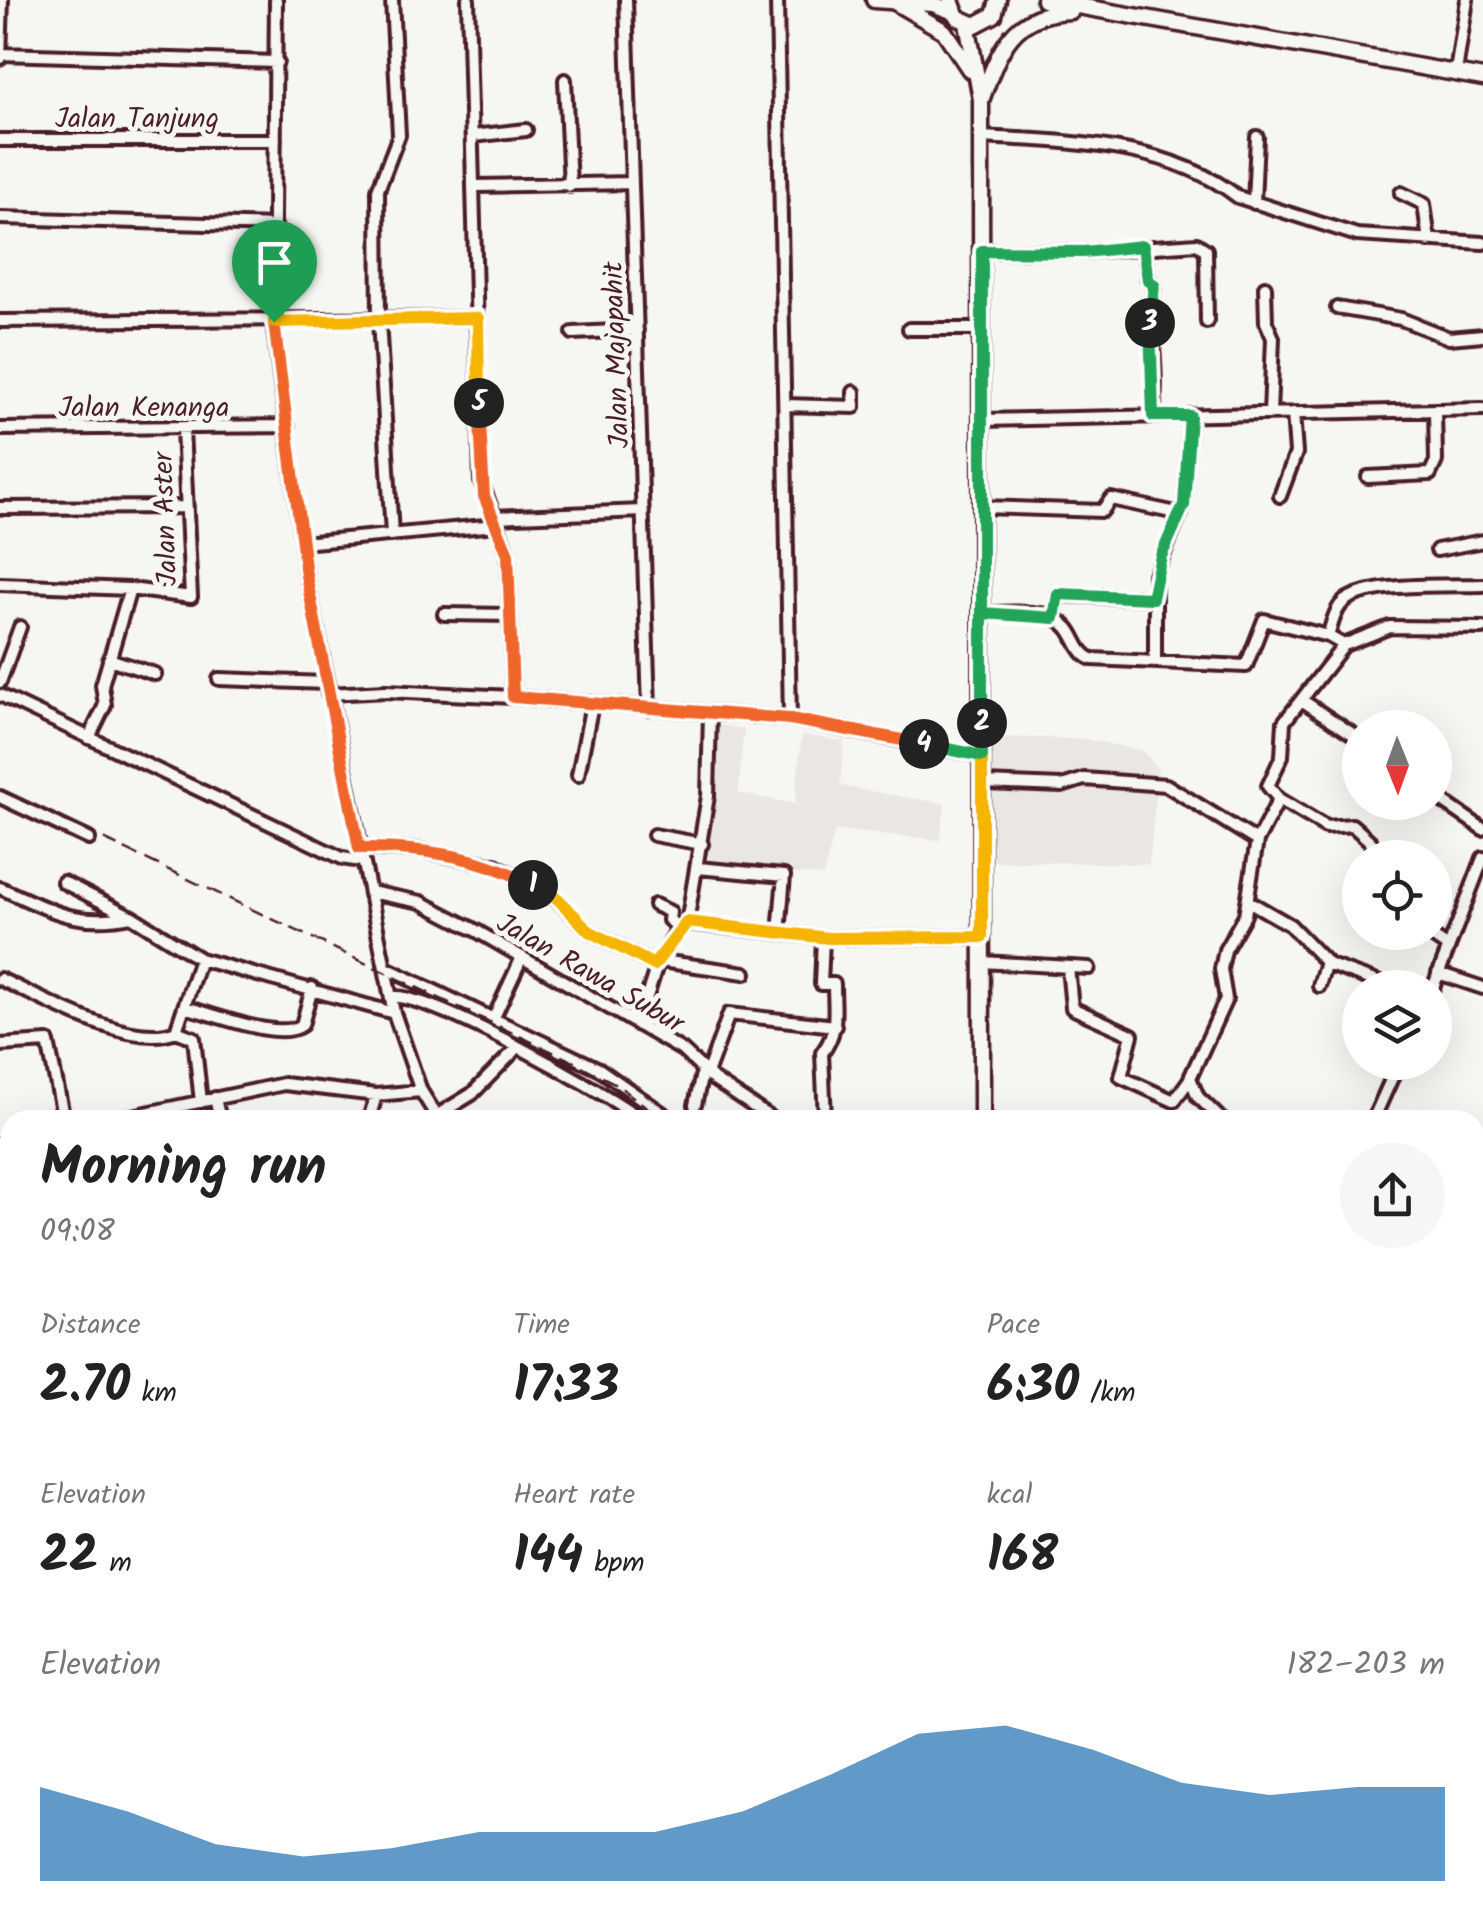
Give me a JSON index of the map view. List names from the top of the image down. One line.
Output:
{"streets":{"street":["Jalan Tanjung","Jalan Majapahit","Jalan Kenanga","Jalan Aster","Jalan Rawa Subur"]},"crossings":[["Jalan Kenanga","Jalan Aster"]],"north":"bottom","page":{"pins":["3","5","2","4","1"],"heading":["Morning run","09:08"],"stats":[["Distance","2.70 km"],["Time","17:33"],["Pace","6:30 /km"],["Elevation","22 m"],["Heart rate","144 bpm"],["kcal","168"]],"chart":["Elevation","182–203 m"]}}
